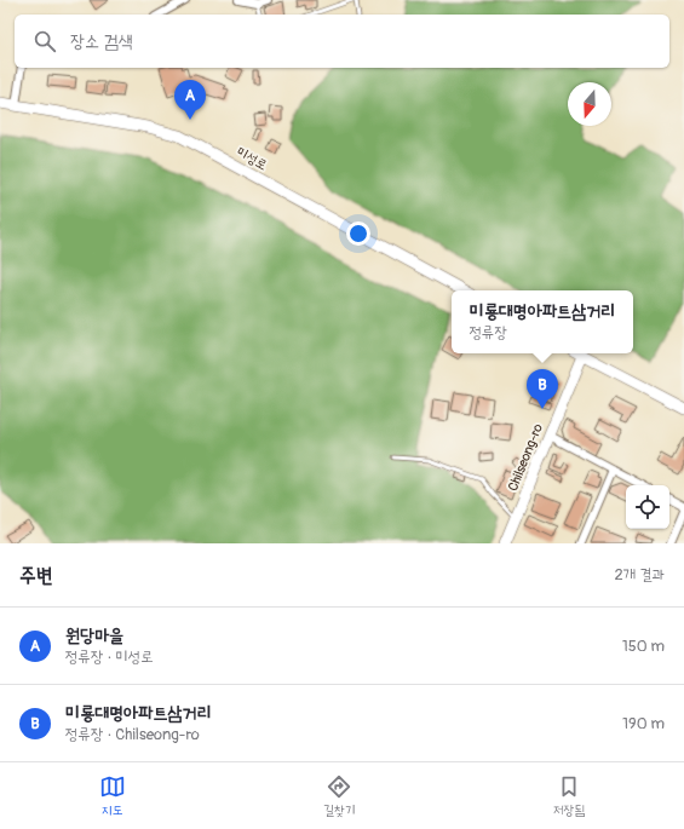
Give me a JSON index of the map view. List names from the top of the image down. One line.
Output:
{"streets":{"street":["미성로","Chilseong-ro"]},"north":"bottom","page":{"search":"장소 검색","pins":["A","B"],"popup":["미룡대명아파트삼거리","정류장"],"heading":["주변","2개 결과"],"list":[{"mark":"A","name":"원당마을","note":"정류장 · 미성로","value":"150 m"},{"mark":"B","name":"미룡대명아파트삼거리","note":"정류장 · Chilseong-ro","value":"190 m"}],"nav":["지도","길찾기","저장됨"]}}
